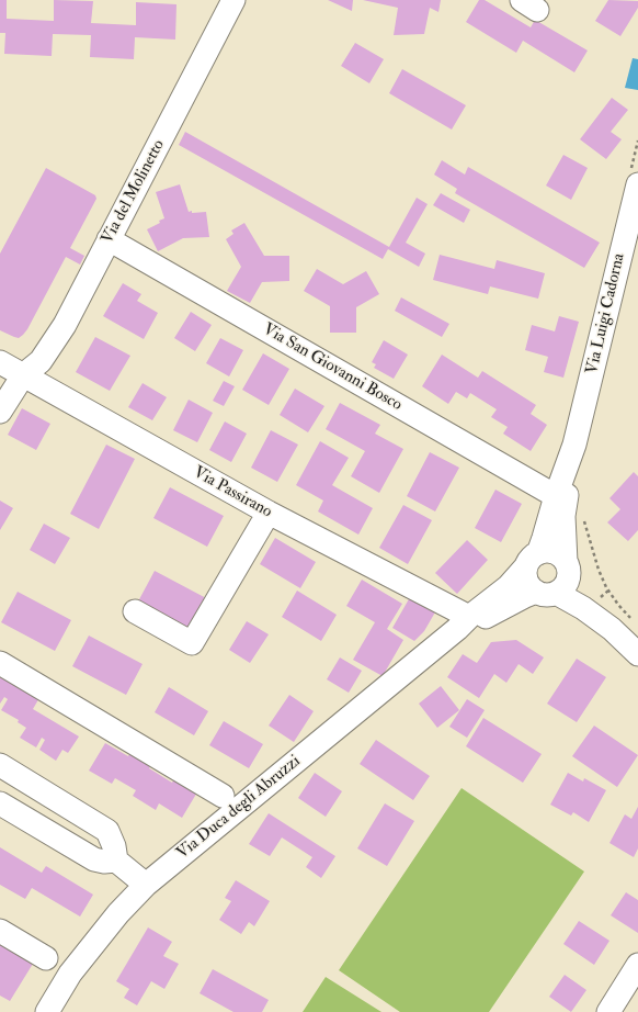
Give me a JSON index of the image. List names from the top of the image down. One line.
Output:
{"streets":{"street":["Via del Molinetto","Via Luigi Cadorna","Via San Giovanni Bosco","Via Passirano","Via Duca degli Abruzzi"]},"crossings":[["Via del Molinetto","Via San Giovanni Bosco"],["Via del Molinetto","Via Passirano"],["Via Luigi Cadorna","Via San Giovanni Bosco"],["Via Luigi Cadorna","Via Duca degli Abruzzi"],["Via Passirano","Via Duca degli Abruzzi"]]}
